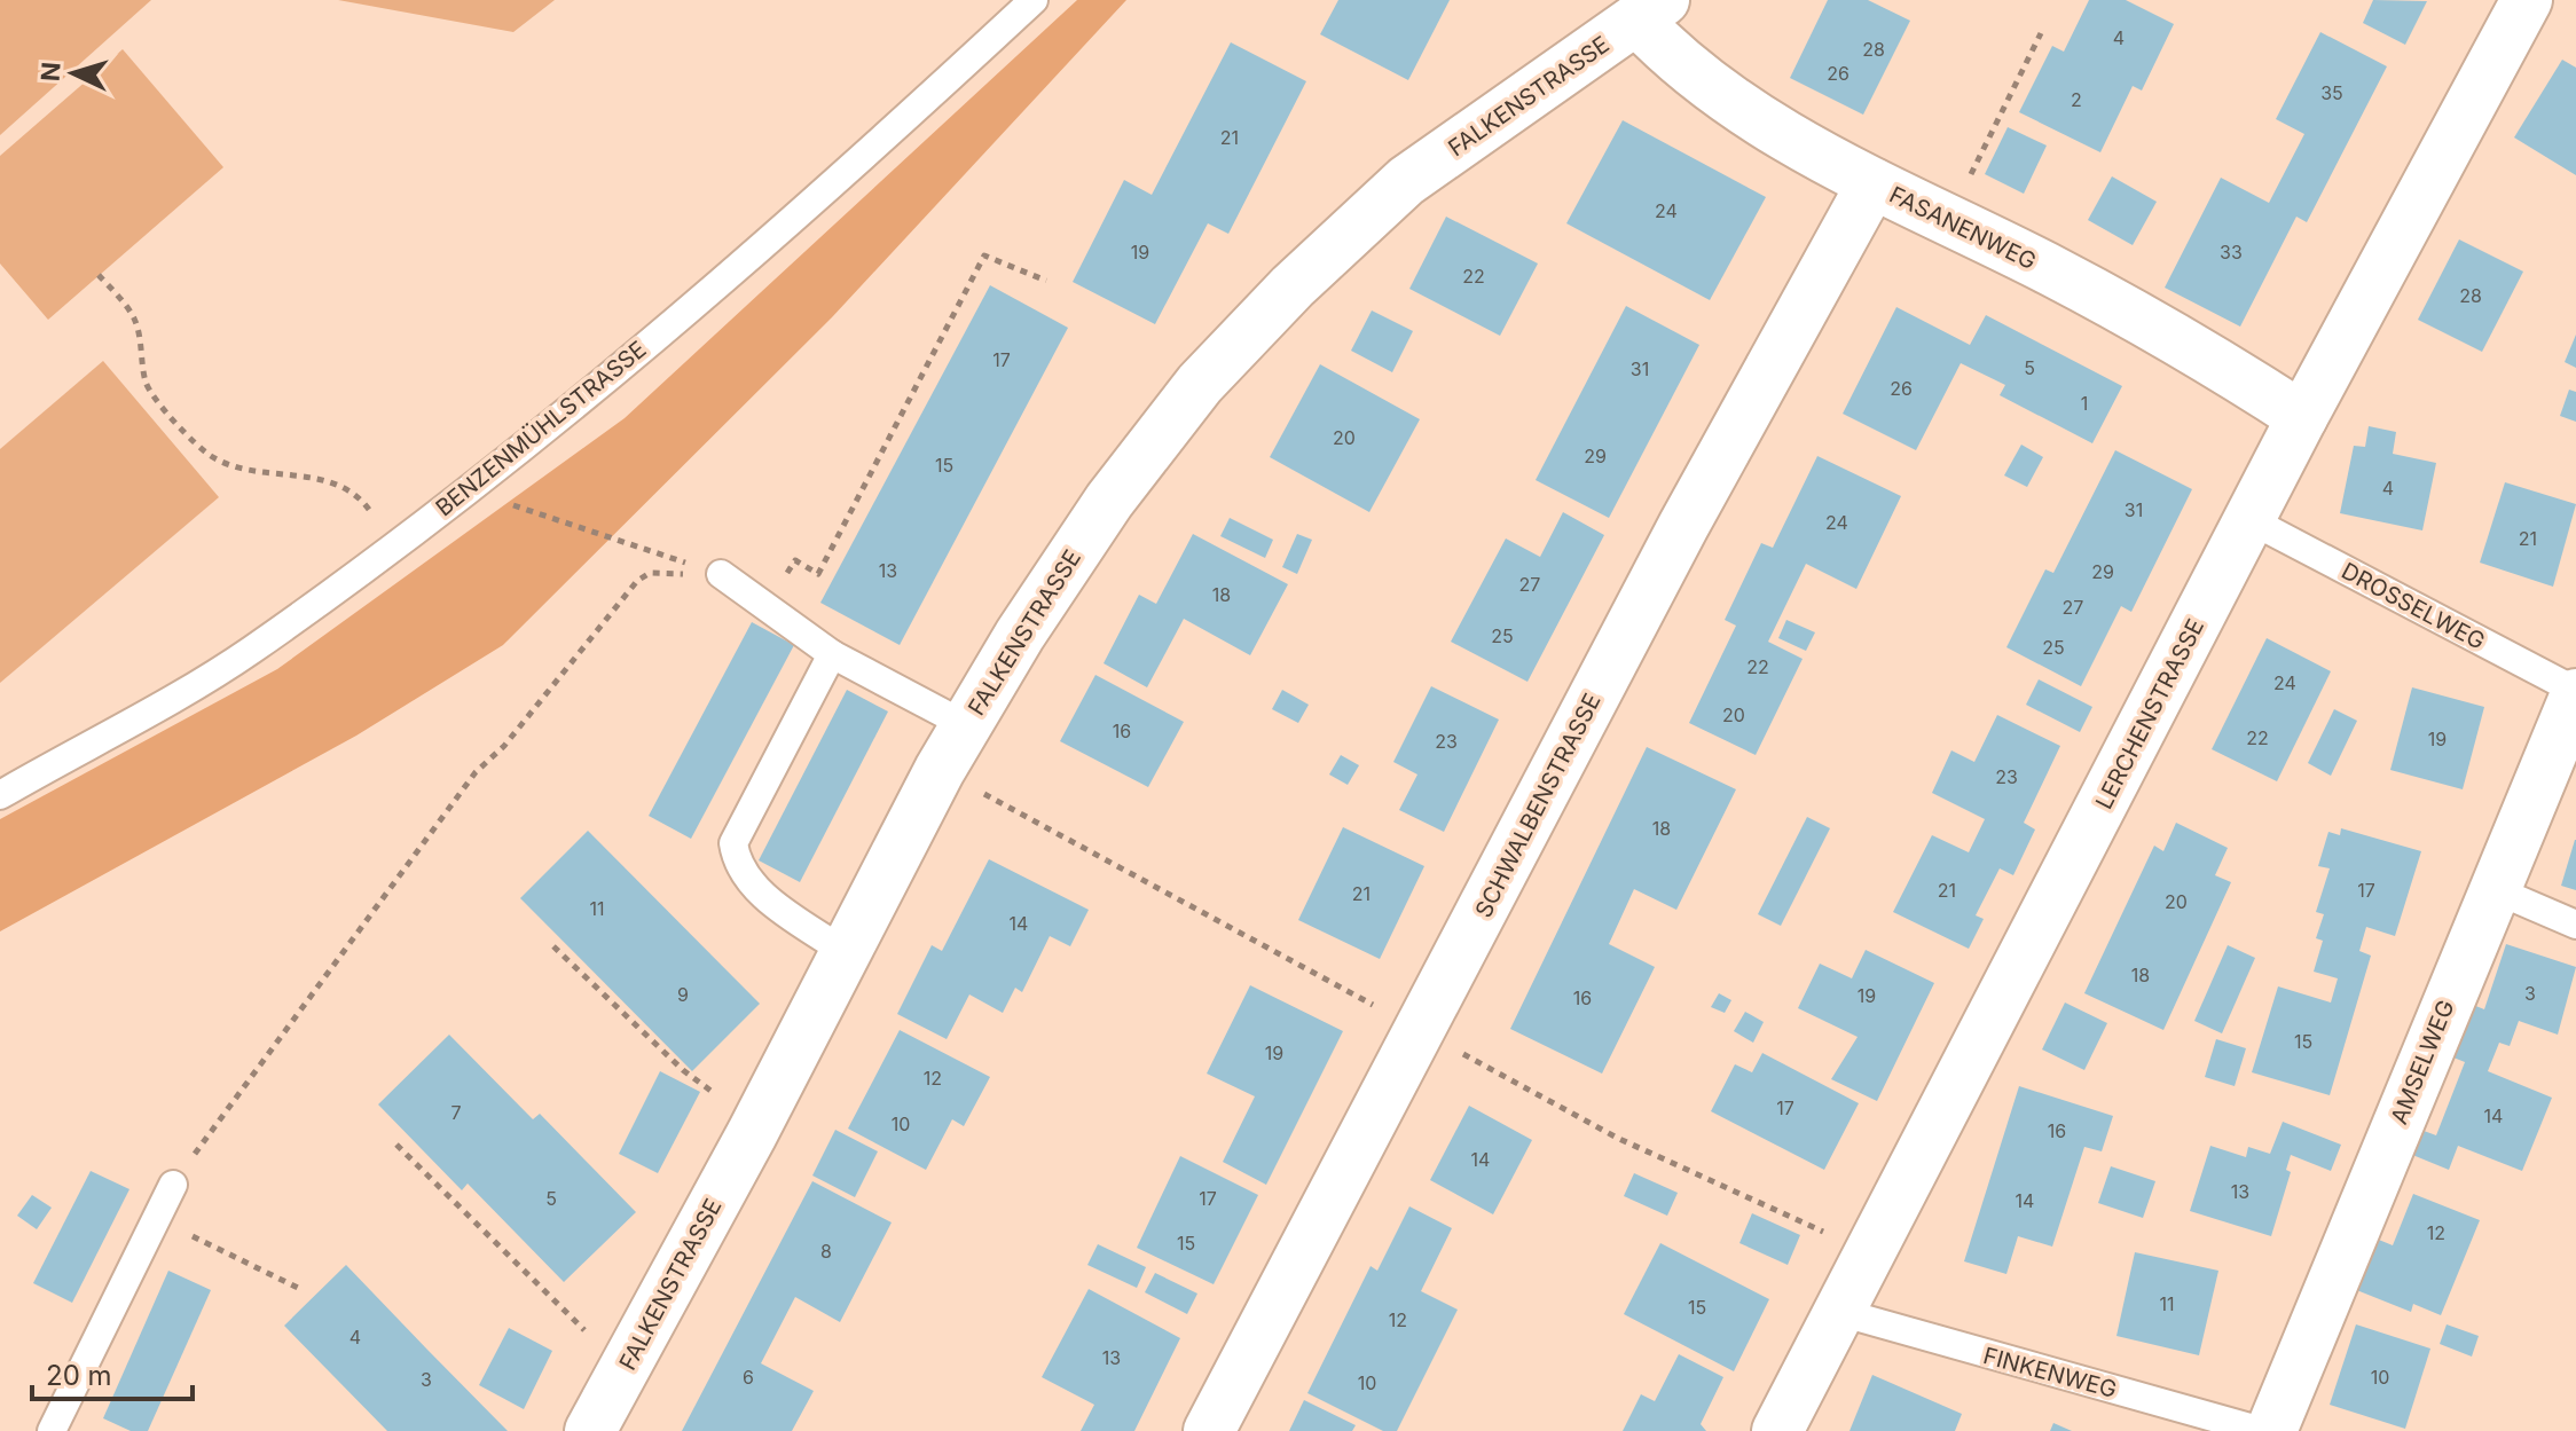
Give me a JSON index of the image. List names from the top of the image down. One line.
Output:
{"streets":{"street":["FALKENSTRASSE","FASANENWEG","LERCHENSTRASSE","SCHWALBENSTRASSE","AMSELWEG"],"lane":["BENZENMÜHLSTRASSE","DROSSELWEG","FINKENWEG"]},"crossings":[["FALKENSTRASSE","FASANENWEG"],["FASANENWEG","LERCHENSTRASSE"],["FASANENWEG","SCHWALBENSTRASSE"],["DROSSELWEG","LERCHENSTRASSE"],["DROSSELWEG","AMSELWEG"],["LERCHENSTRASSE","FINKENWEG"]],"house_numbers":["4","28","26","35","2","21","24","19","33","22","28","17","5","31","26","1","20","29","15","4","31","24","21","13","29","27","18","27","25","25","22","24","20","16","22","19","23","23","18","21","17","21","20","11","14","18","3","9","19","16","15","19","12","17","7","14","10","16","14","13","5","17","14","12","15","8","11","15","12","4","13","6","10","3","10"],"scale_bar":"20 m","north":"left"}
